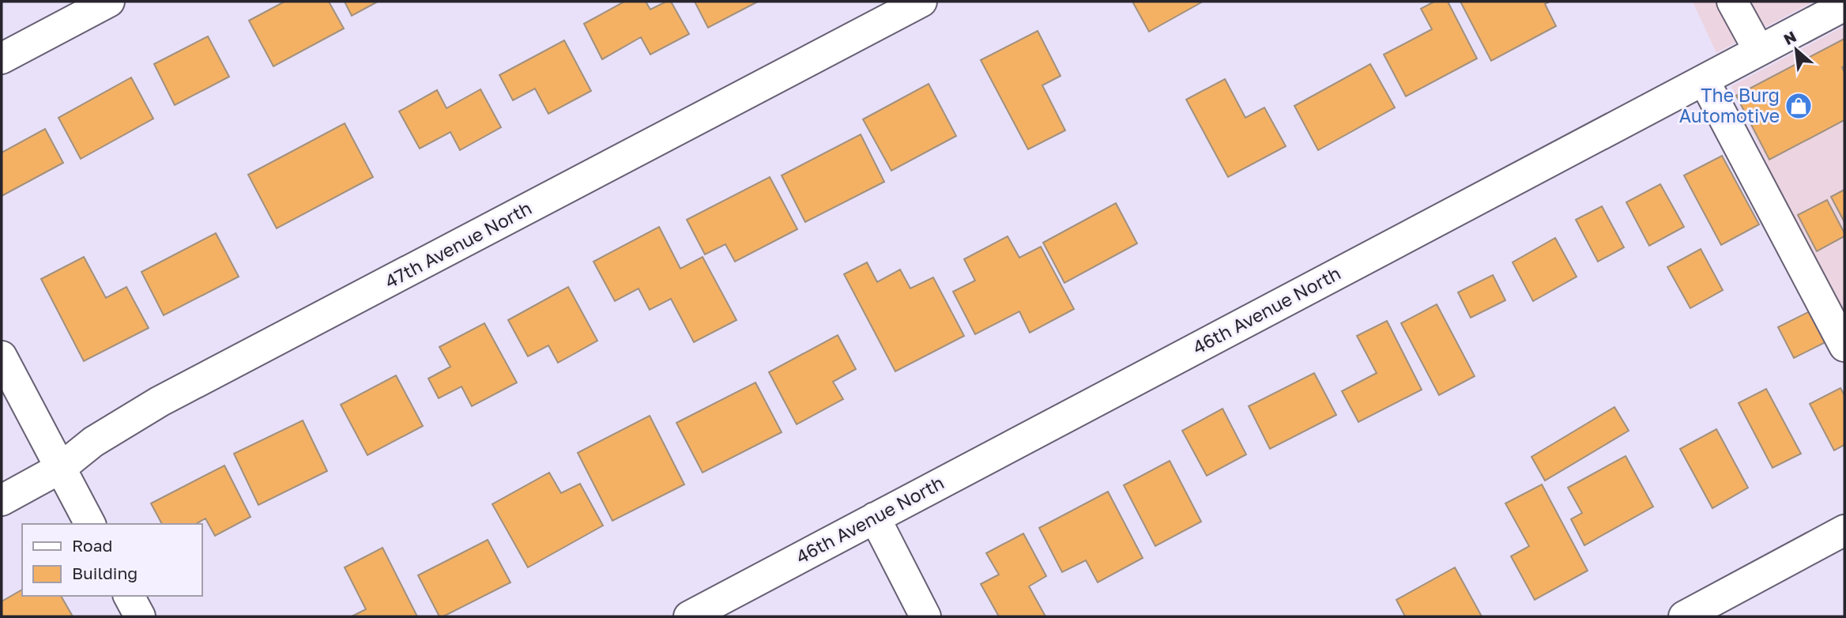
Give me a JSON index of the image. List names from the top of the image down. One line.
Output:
{"streets":{"street":["47th Avenue North","46th Avenue North"]},"places":{"shop":["The Burg Automotive"]},"legend":["Road","Building"],"north":"top left"}
